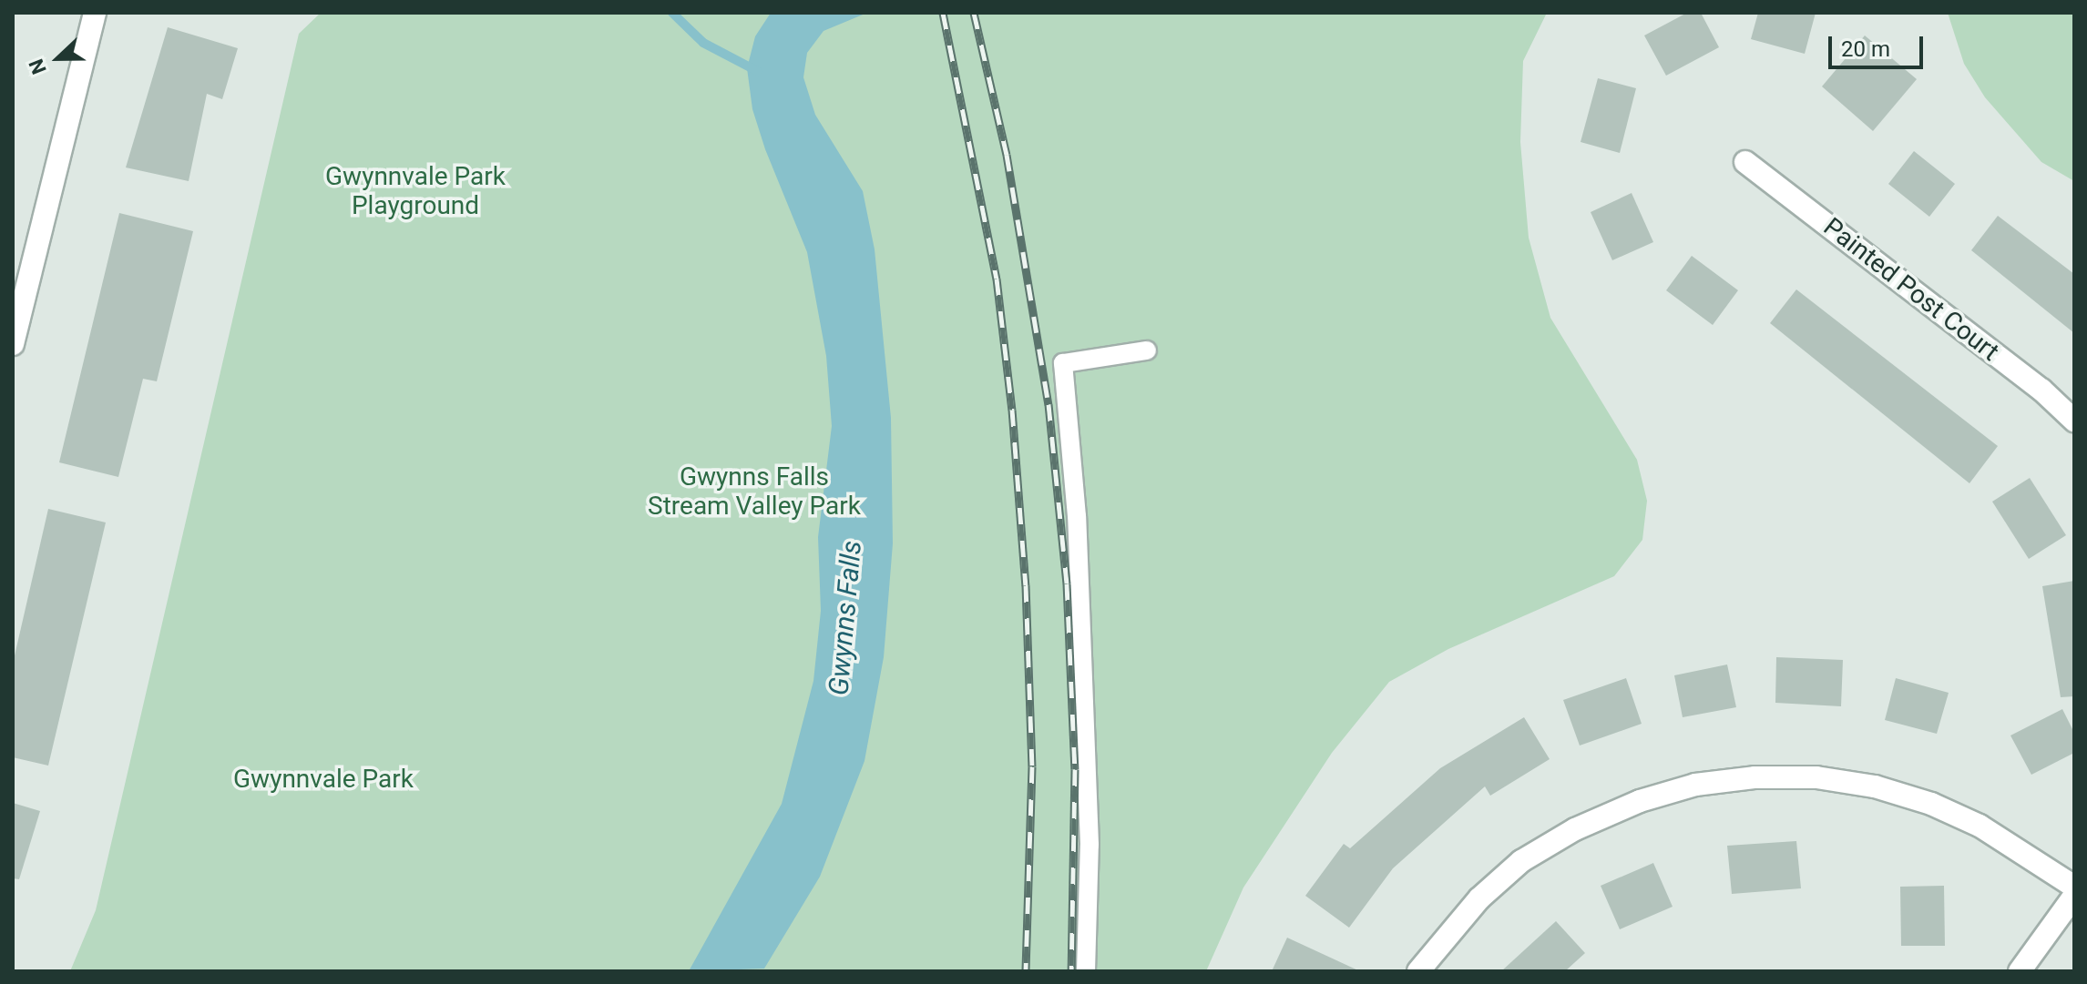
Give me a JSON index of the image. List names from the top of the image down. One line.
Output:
{"streets":{"street":["Painted Post Court"]},"water":["Gwynns Falls"],"parks":["Gwynnvale Park Playground","Gwynns Falls Stream Valley Park","Gwynnvale Park"],"scale_bar":"20 m","north":"left"}
